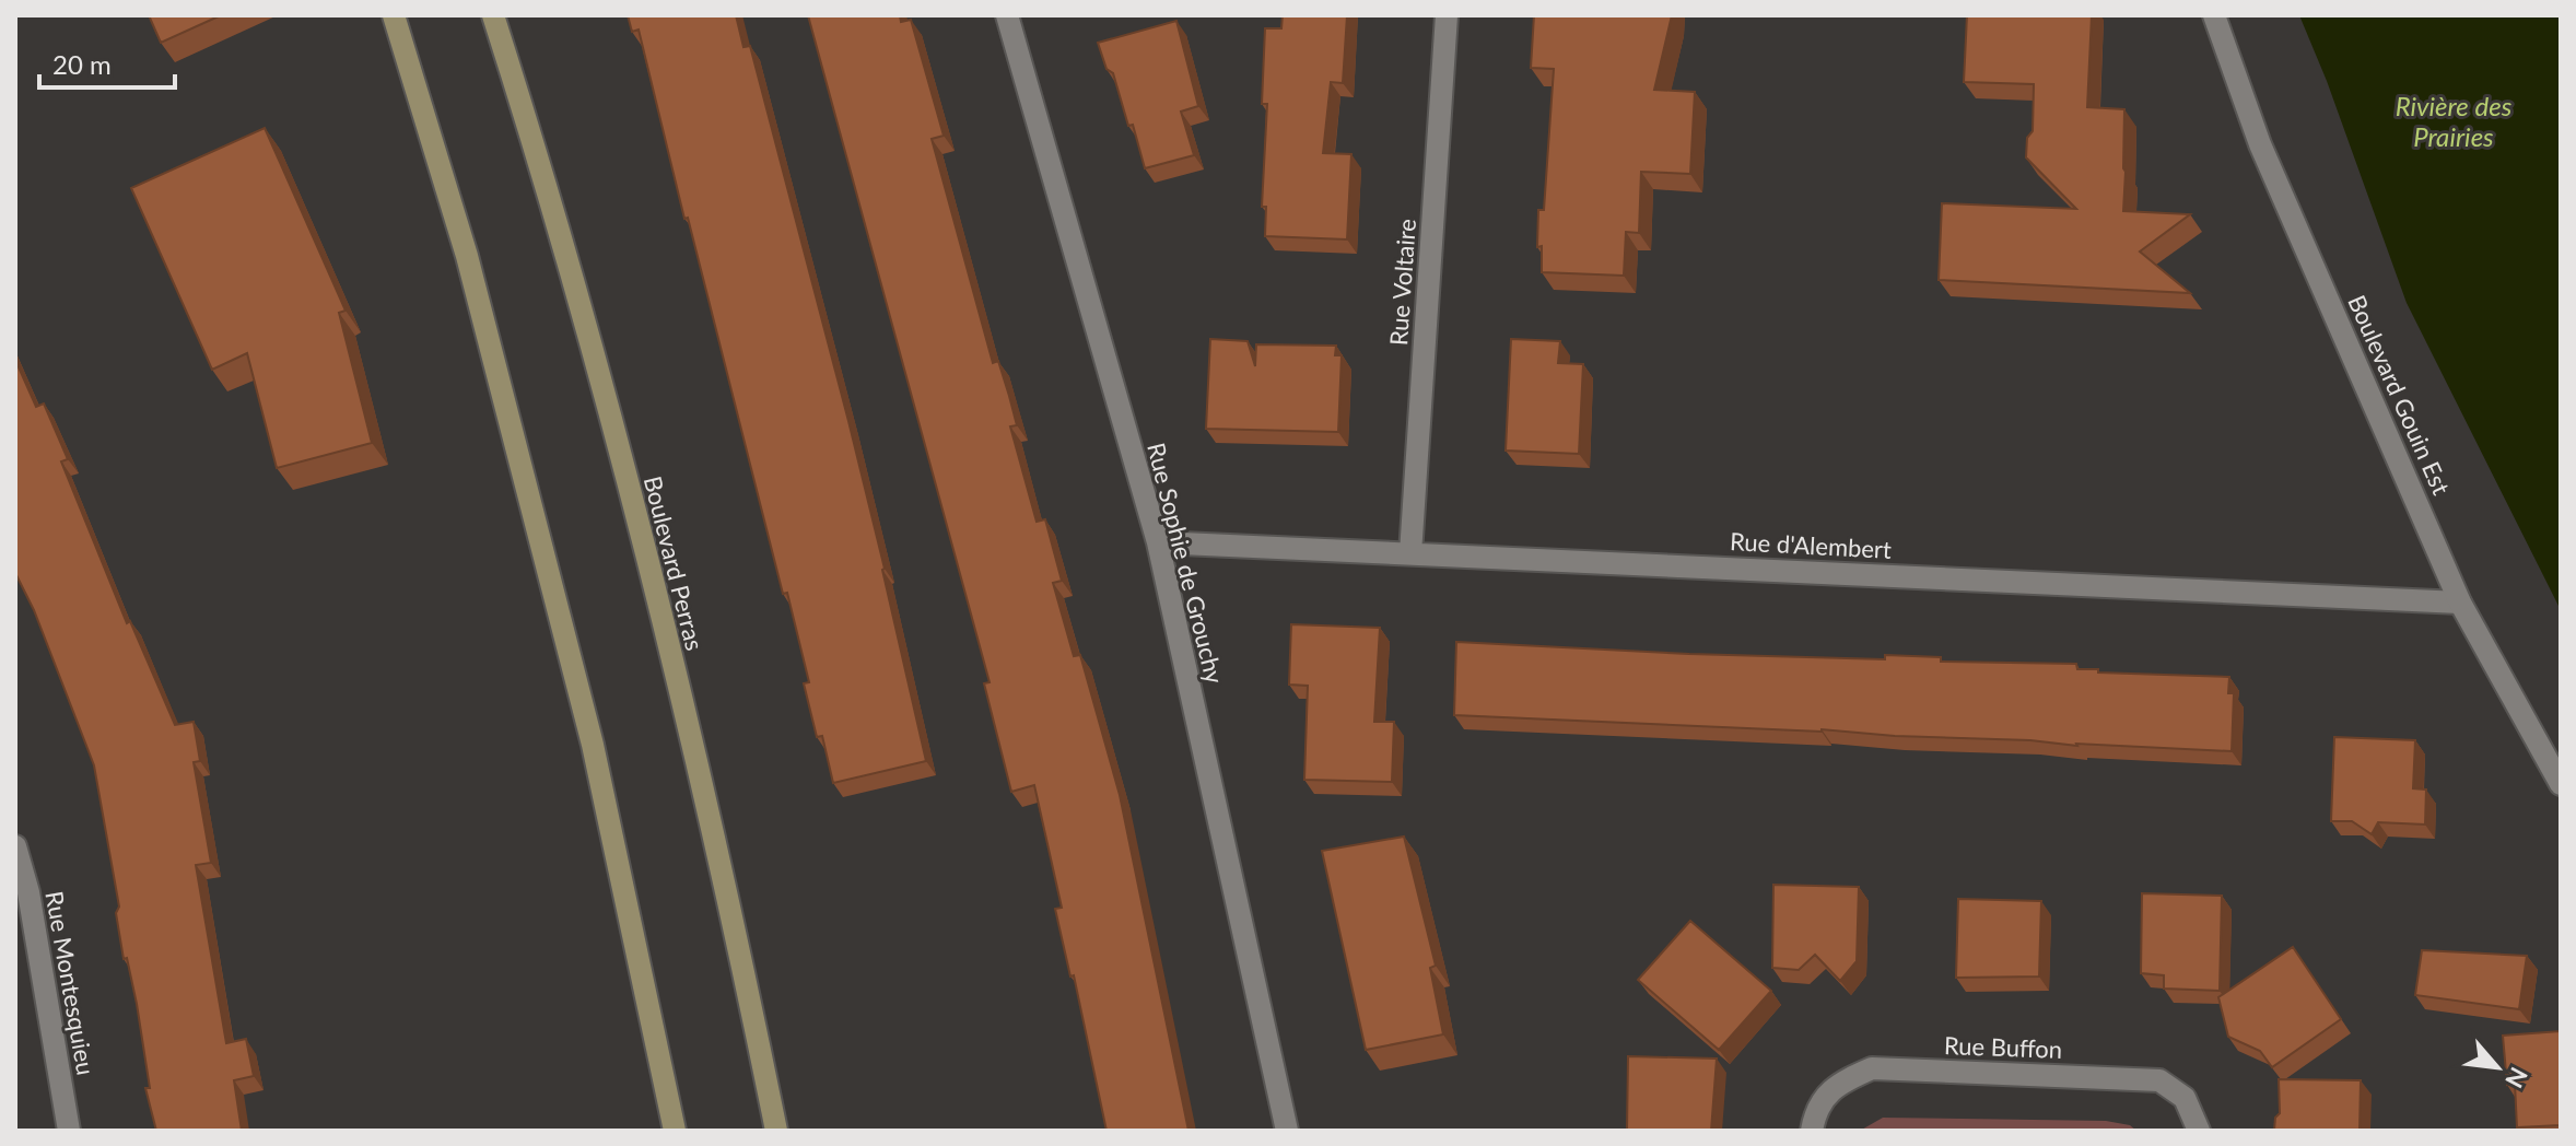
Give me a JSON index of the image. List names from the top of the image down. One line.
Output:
{"streets":{"main road":["Boulevard Perras"],"street":["Rue Voltaire","Boulevard Gouin Est","Rue d'Alembert","Rue Sophie de Grouchy","Rue Montesquieu","Rue Buffon"]},"crossings":[["Rue Voltaire","Rue d'Alembert"],["Boulevard Gouin Est","Rue d'Alembert"],["Rue d'Alembert","Rue Sophie de Grouchy"]],"water":["Rivière des Prairies"],"scale_bar":"20 m","north":"bottom right"}
